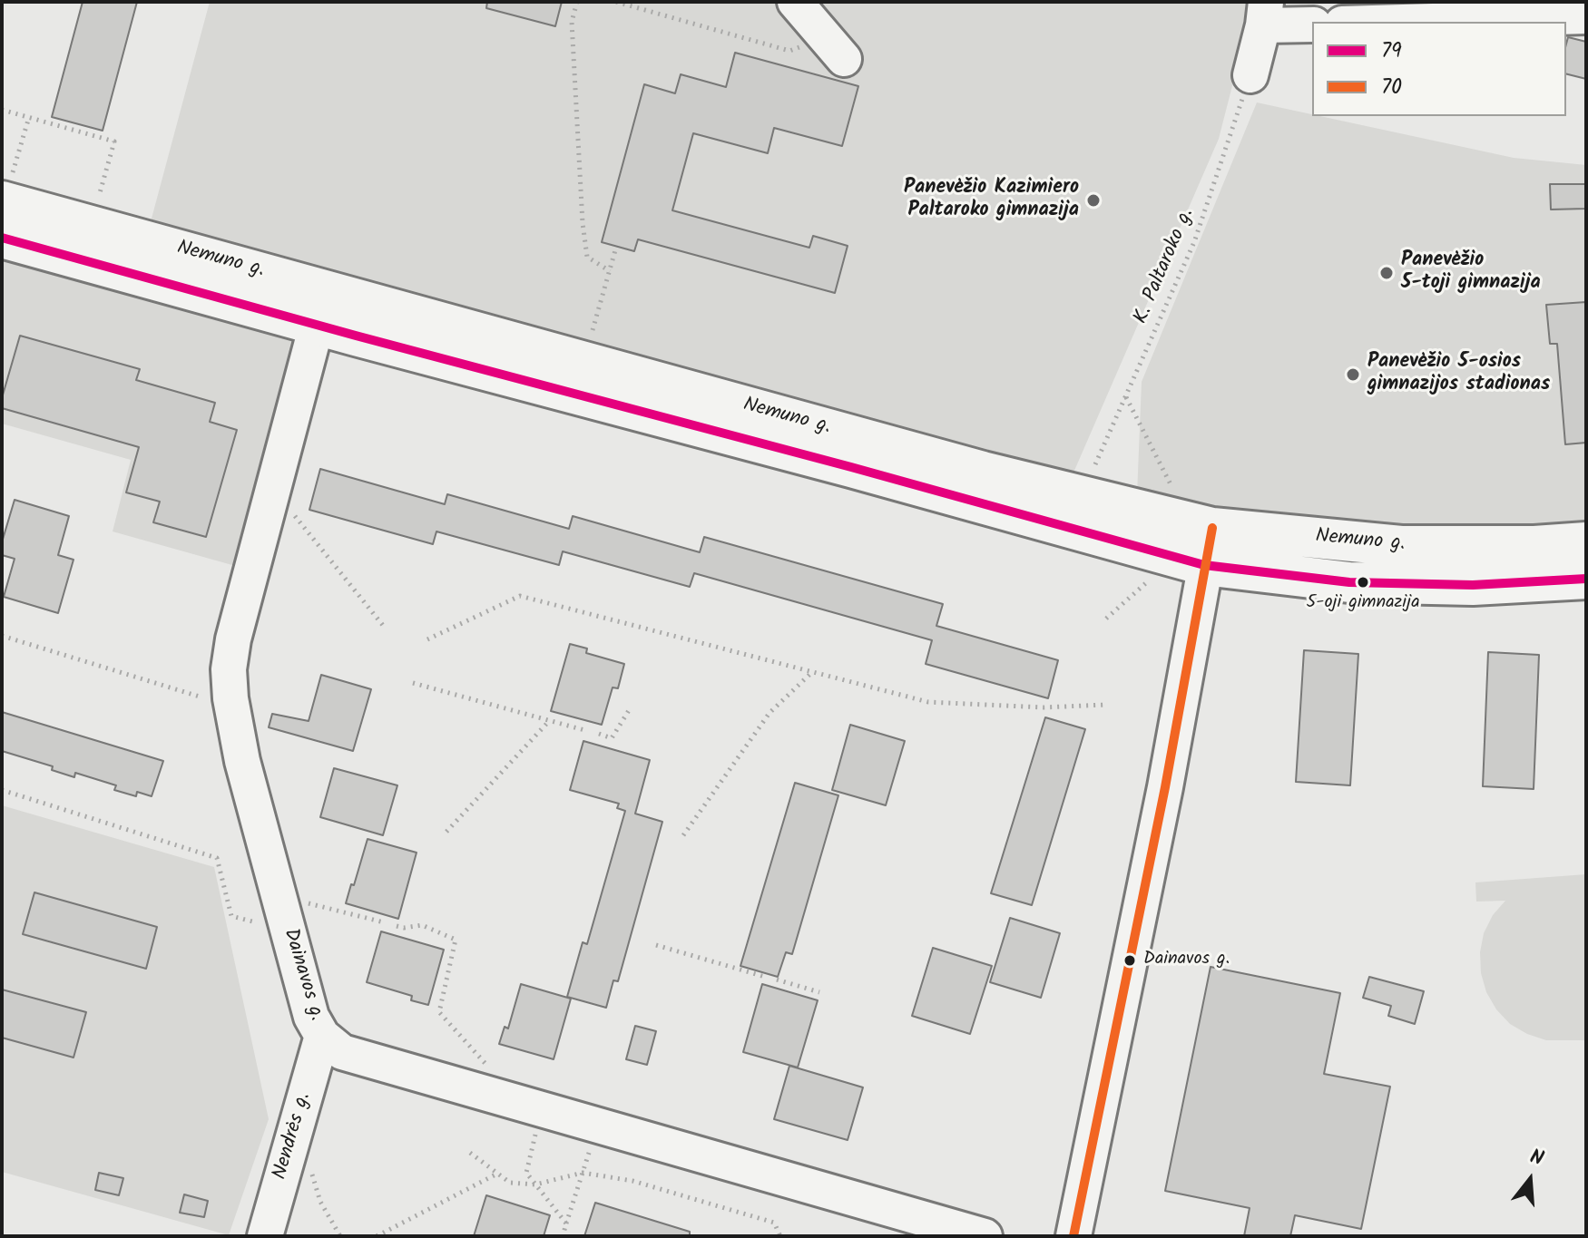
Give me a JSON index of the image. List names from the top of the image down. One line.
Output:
{"streets":{"main road":["Nemuno g."],"street":["Dainavos g.","Nendrės g."],"path":["K. Paltaroko g."]},"crossings":[["Nemuno g.","Dainavos g."],["Dainavos g.","Nendrės g."]],"places":["Panevėžio Kazimiero Paltaroko gimnazija","Panevėžio 5-toji gimnazija","Panevėžio 5-osios gimnazijos stadionas","5-oji gimnazija","Dainavos g."],"lines":["transit line 79","transit line 70"],"legend":["79","70"],"north":"top"}
